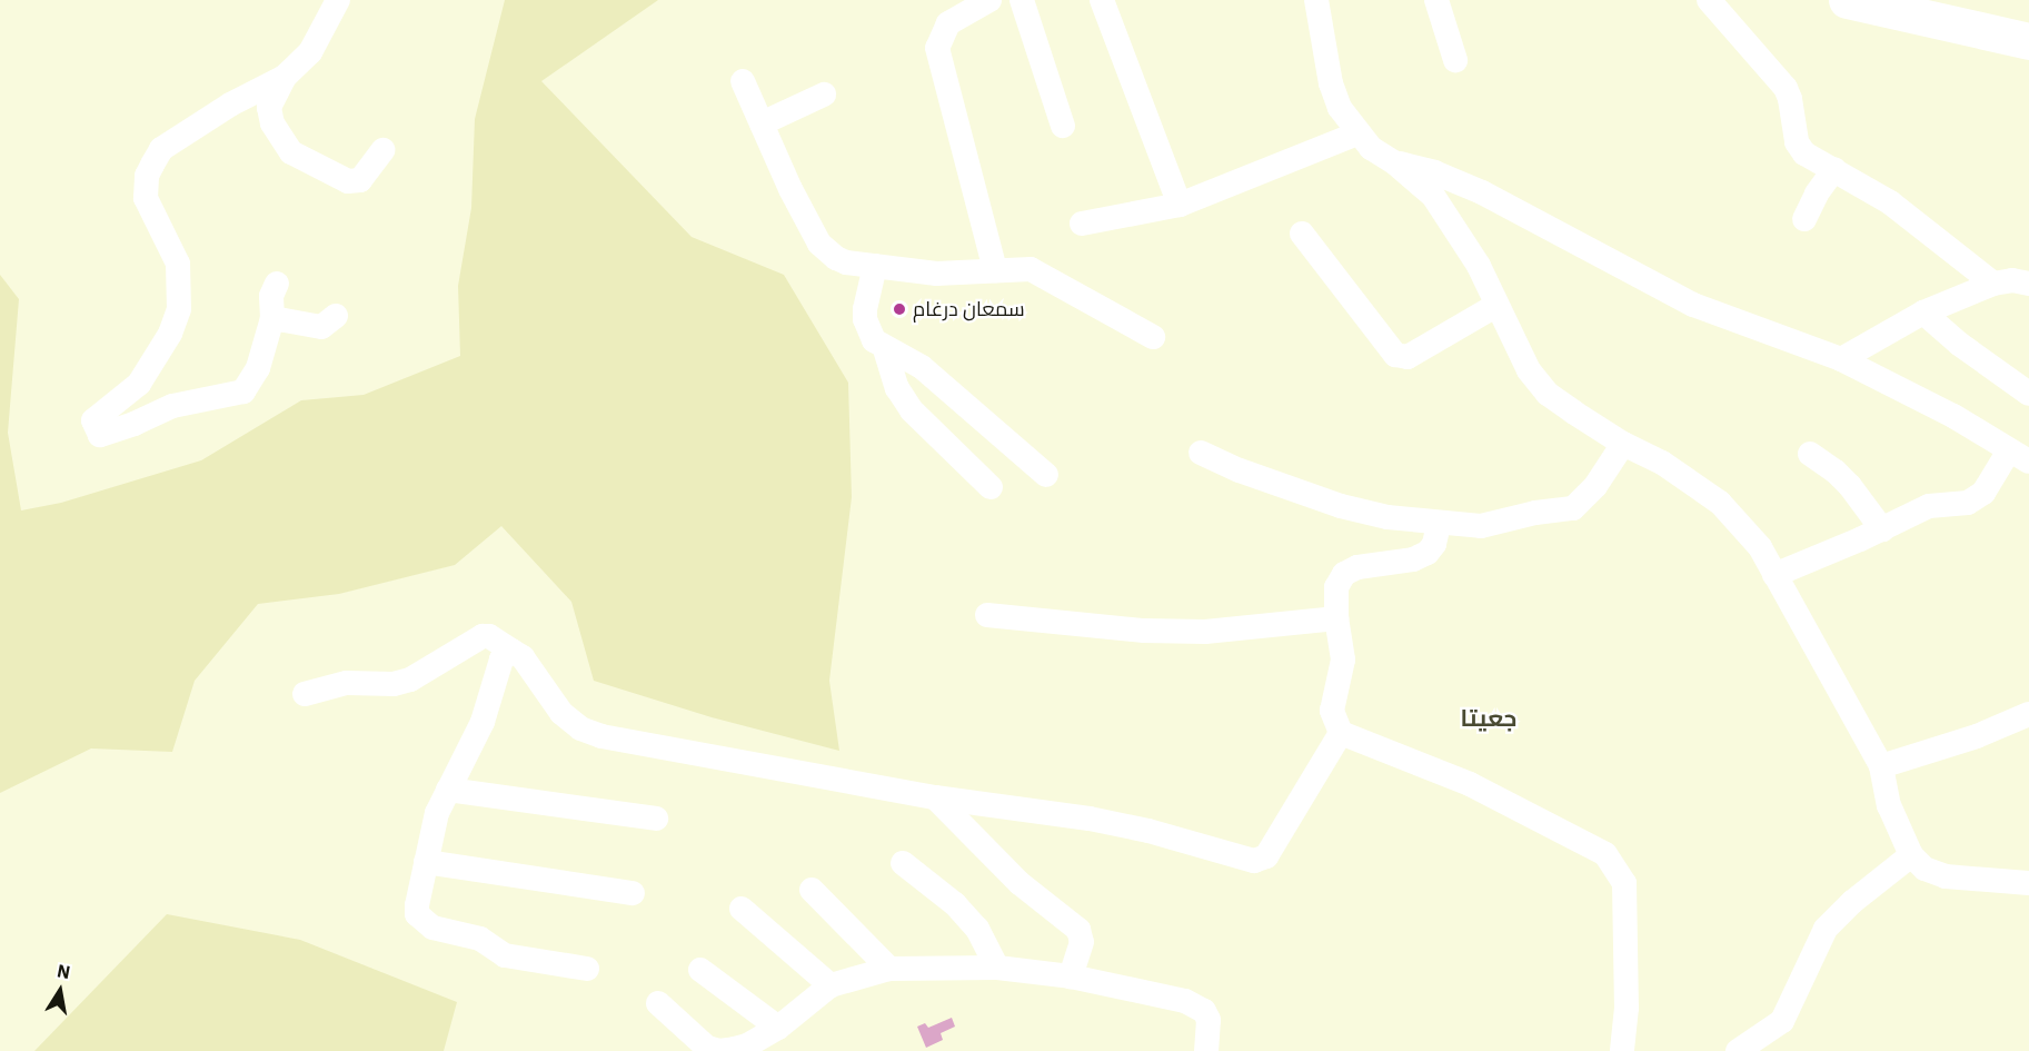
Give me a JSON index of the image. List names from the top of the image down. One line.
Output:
{"districts":["جعيتا"],"places":["سمعان درغام"],"north":"top"}
